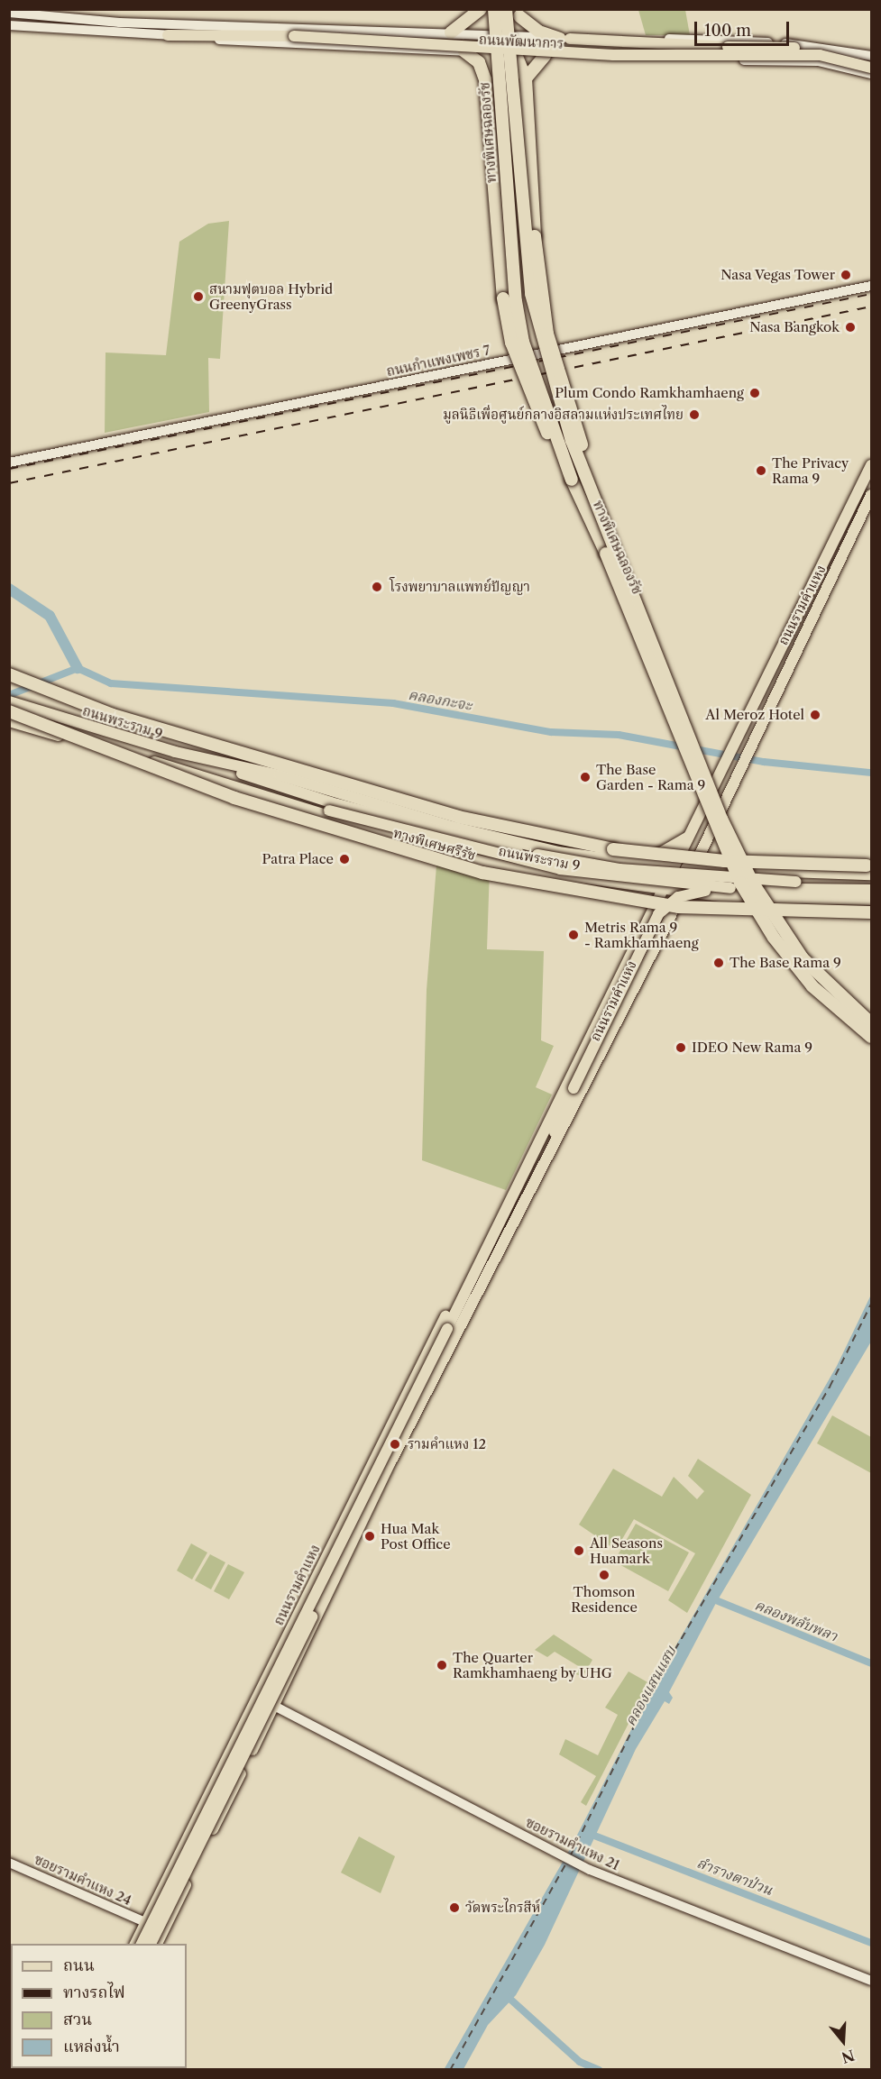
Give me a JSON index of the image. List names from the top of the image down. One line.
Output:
{"streets":{"highway":["ทางพิเศษฉลองรัช","ทางพิเศษศรีรัช"],"main road":["ถนนพัฒนาการ","ถนนกำแพงเพชร 7","ถนนรามคำแหง","ถนนพระราม 9","ซอยรามคำแหง 21","ซอยรามคำแหง 24"]},"crossings":[["ถนนรามคำแหง","ถนนพระราม 9"],["ถนนรามคำแหง","ซอยรามคำแหง 21"],["ถนนรามคำแหง","ซอยรามคำแหง 24"],["ถนนพระราม 9","ทางพิเศษศรีรัช"]],"water":["คลองกะจะ","คลองพลับพลา","คลองแสนแสบ","ลำรางตาป่วน"],"places":["Nasa Vegas Tower","สนามฟุตบอล Hybrid GreenyGrass","Nasa Bangkok","Plum Condo Ramkhamhaeng","มูลนิธิเพื่อศูนย์กลางอิสลามแห่งประเทศไทย","The Privacy Rama 9","โรงพยาบาลแพทย์ปัญญา","Al Meroz Hotel","The Base Garden - Rama 9","Patra Place","Metris Rama 9 - Ramkhamhaeng","The Base Rama 9","IDEO New Rama 9","รามคำแหง 12","Hua Mak Post Office","All Seasons Huamark","Thomson Residence","The Quarter Ramkhamhaeng by UHG","วัดพระไกรสีห์"],"legend":["ถนน","ทางรถไฟ","สวน","แหล่งน้ำ"],"scale_bar":"100 m","north":"bottom"}
